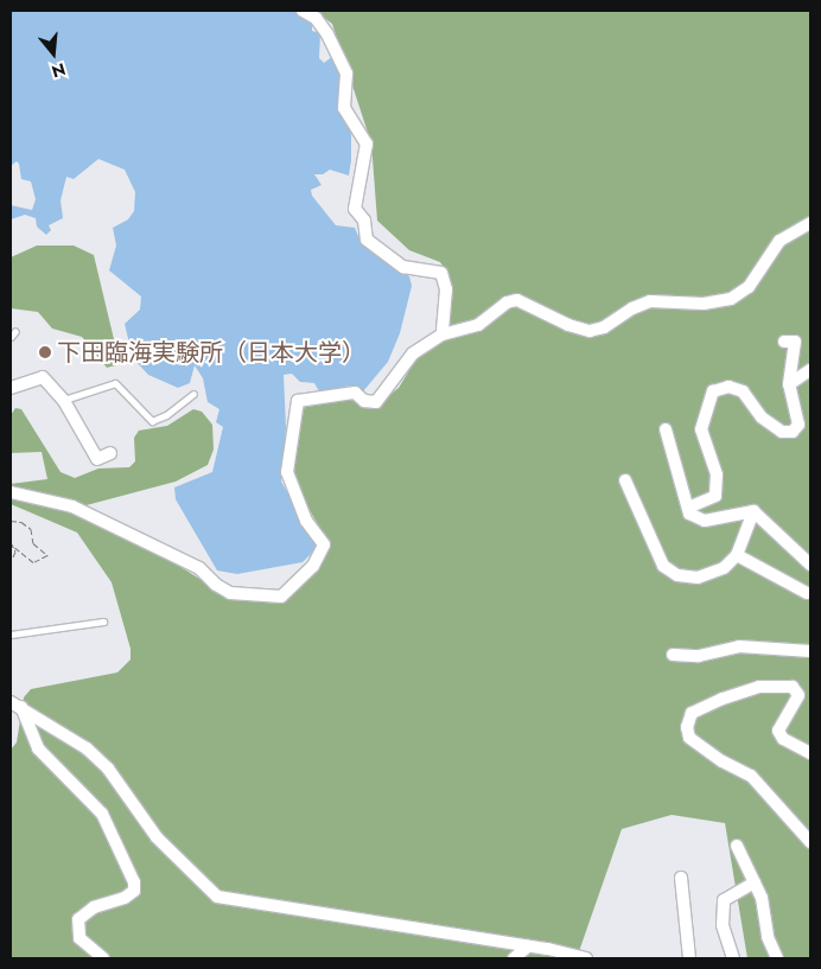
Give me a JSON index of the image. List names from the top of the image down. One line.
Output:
{"places":["下田臨海実験所（日本大学）"],"north":"bottom"}
